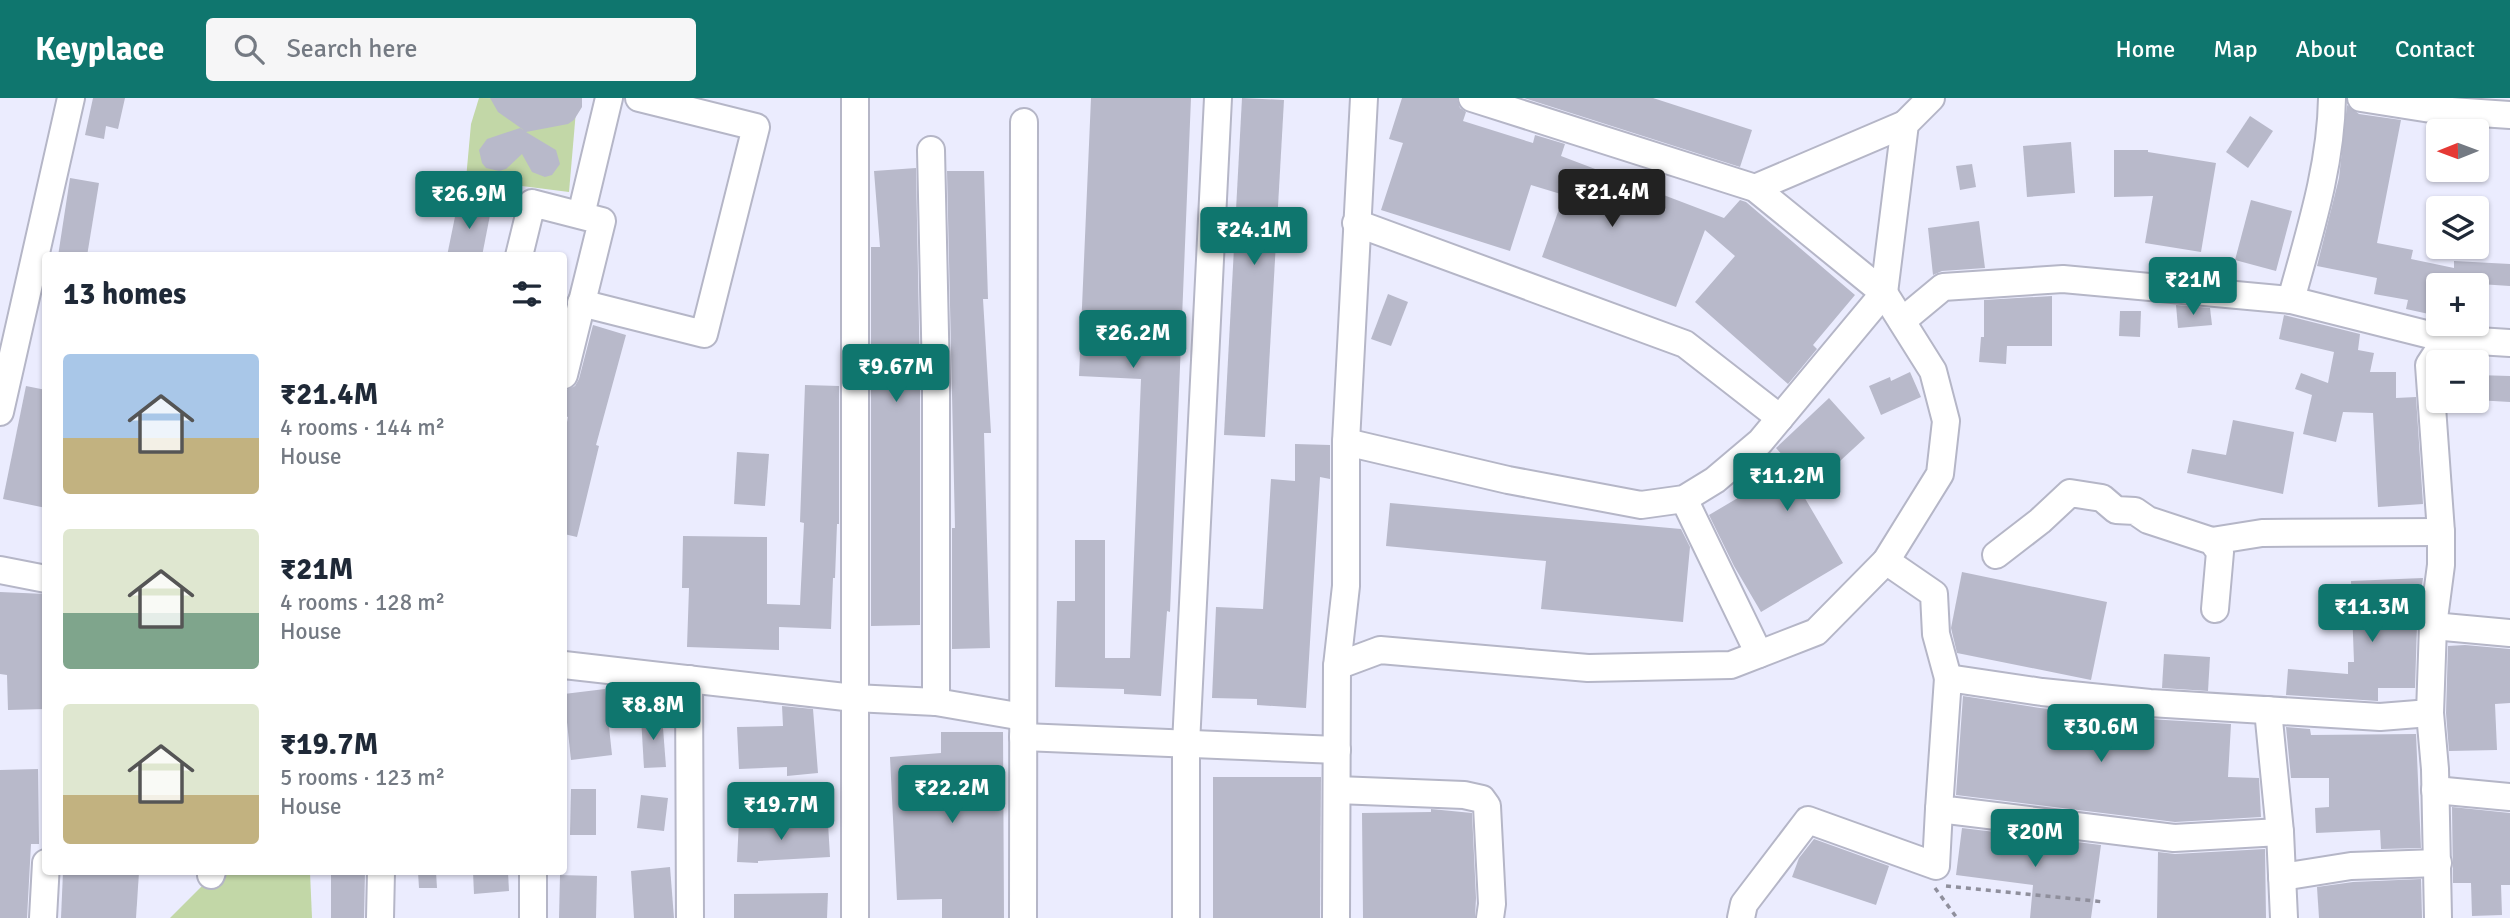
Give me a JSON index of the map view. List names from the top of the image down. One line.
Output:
{"north":"left","page":{"header":"Keyplace","search":"Search here","nav":["Home","Map","About","Contact"],"map_buttons":["+","−"],"price":["₹21.4M","₹26.9M","₹24.1M","₹21M","₹26.2M","₹9.67M","₹11.2M","₹11.3M","₹8.8M","₹30.6M","₹22.2M","₹19.7M","₹20M"],"heading":"13 homes","list":[{"name":"₹21.4M","note":"4 rooms · 144 m² · House"},{"name":"₹21M","note":"4 rooms · 128 m² · House"},{"name":"₹19.7M","note":"5 rooms · 123 m² · House"}]}}
